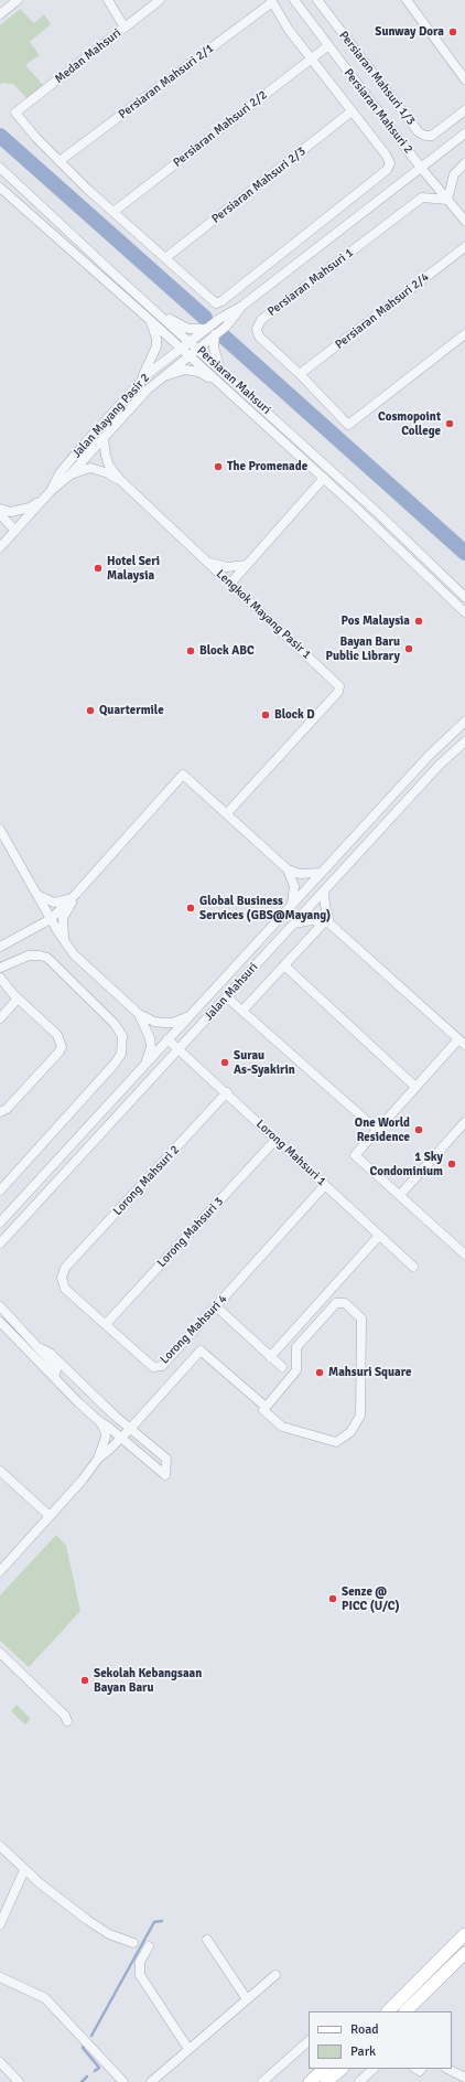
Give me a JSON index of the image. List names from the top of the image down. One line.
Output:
{"streets":{"street":["Medan Mahsuri","Persiaran Mahsuri 1/3","Persiaran Mahsuri 2/1","Persiaran Mahsuri 2","Persiaran Mahsuri 2/2","Persiaran Mahsuri 2/3","Persiaran Mahsuri 1","Persiaran Mahsuri 2/4","Persiaran Mahsuri","Jalan Mayang Pasir 2","Lengkok Mayang Pasir 1","Jalan Mahsuri","Lorong Mahsuri 1","Lorong Mahsuri 2","Lorong Mahsuri 3","Lorong Mahsuri 4"]},"crossings":[["Medan Mahsuri","Persiaran Mahsuri 2/1"],["Persiaran Mahsuri 2","Persiaran Mahsuri 2/2"],["Persiaran Mahsuri 2","Persiaran Mahsuri 1"],["Persiaran Mahsuri 1","Persiaran Mahsuri 2/4"],["Persiaran Mahsuri 1","Persiaran Mahsuri"],["Persiaran Mahsuri 1","Jalan Mayang Pasir 2"],["Persiaran Mahsuri","Jalan Mayang Pasir 2"],["Jalan Mayang Pasir 2","Lengkok Mayang Pasir 1"],["Jalan Mahsuri","Lorong Mahsuri 1"],["Lorong Mahsuri 1","Lorong Mahsuri 2"],["Lorong Mahsuri 1","Lorong Mahsuri 3"],["Lorong Mahsuri 1","Lorong Mahsuri 4"],["Lorong Mahsuri 2","Lorong Mahsuri 4"],["Lorong Mahsuri 3","Lorong Mahsuri 4"]],"places":["Sunway Dora","Cosmopoint College","The Promenade","Hotel Seri Malaysia","Pos Malaysia","Bayan Baru Public Library","Block ABC","Quartermile","Block D","Global Business Services (GBS@Mayang)","Surau As-Syakirin","One World Residence","1 Sky Condominium","Mahsuri Square","Senze @ PICC (U/C)","Sekolah Kebangsaan Bayan Baru"],"legend":["Road","Park"]}
